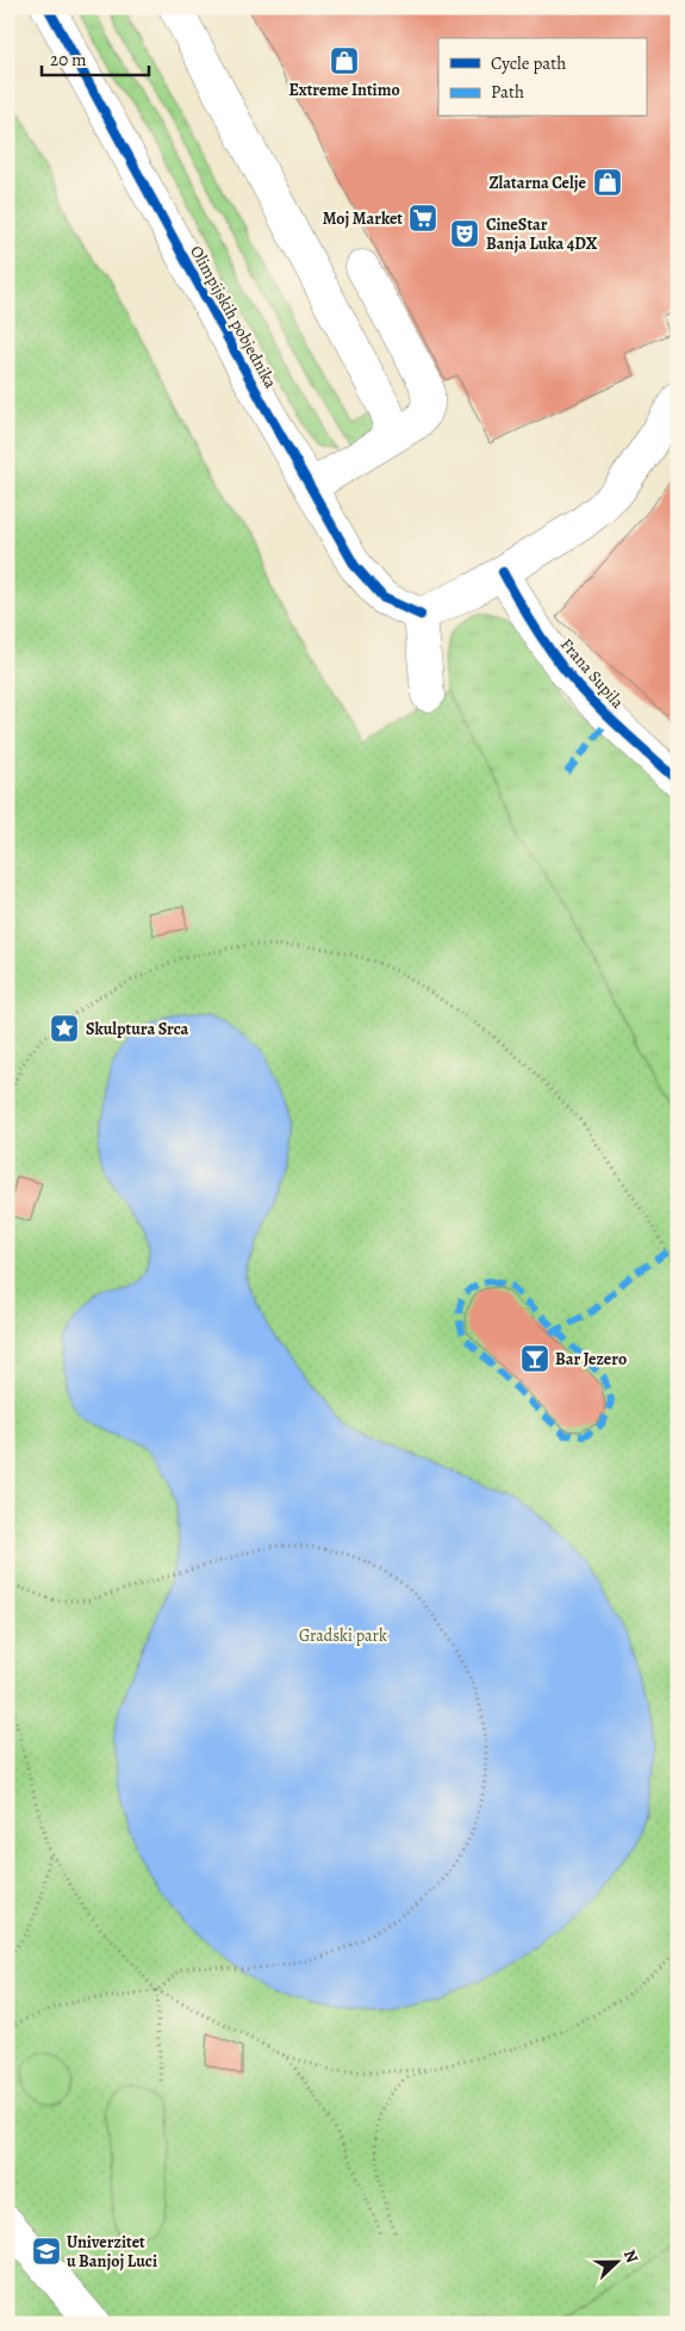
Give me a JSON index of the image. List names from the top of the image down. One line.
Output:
{"streets":{"street":["Olimpijskih pobjednika","Frana Supila"]},"parks":["Gradski park"],"places":{"shop":["Extreme Intimo","Zlatarna Celje"],"supermarket":["Moj Market"],"theatre":["CineStar Banja Luka 4DX"],"place":["Skulptura Srca"],"bar":["Bar Jezero"],"school or university":["Univerzitet u Banjoj Luci"]},"legend":["Cycle path","Path"],"scale_bar":"20 m","north":"right"}
